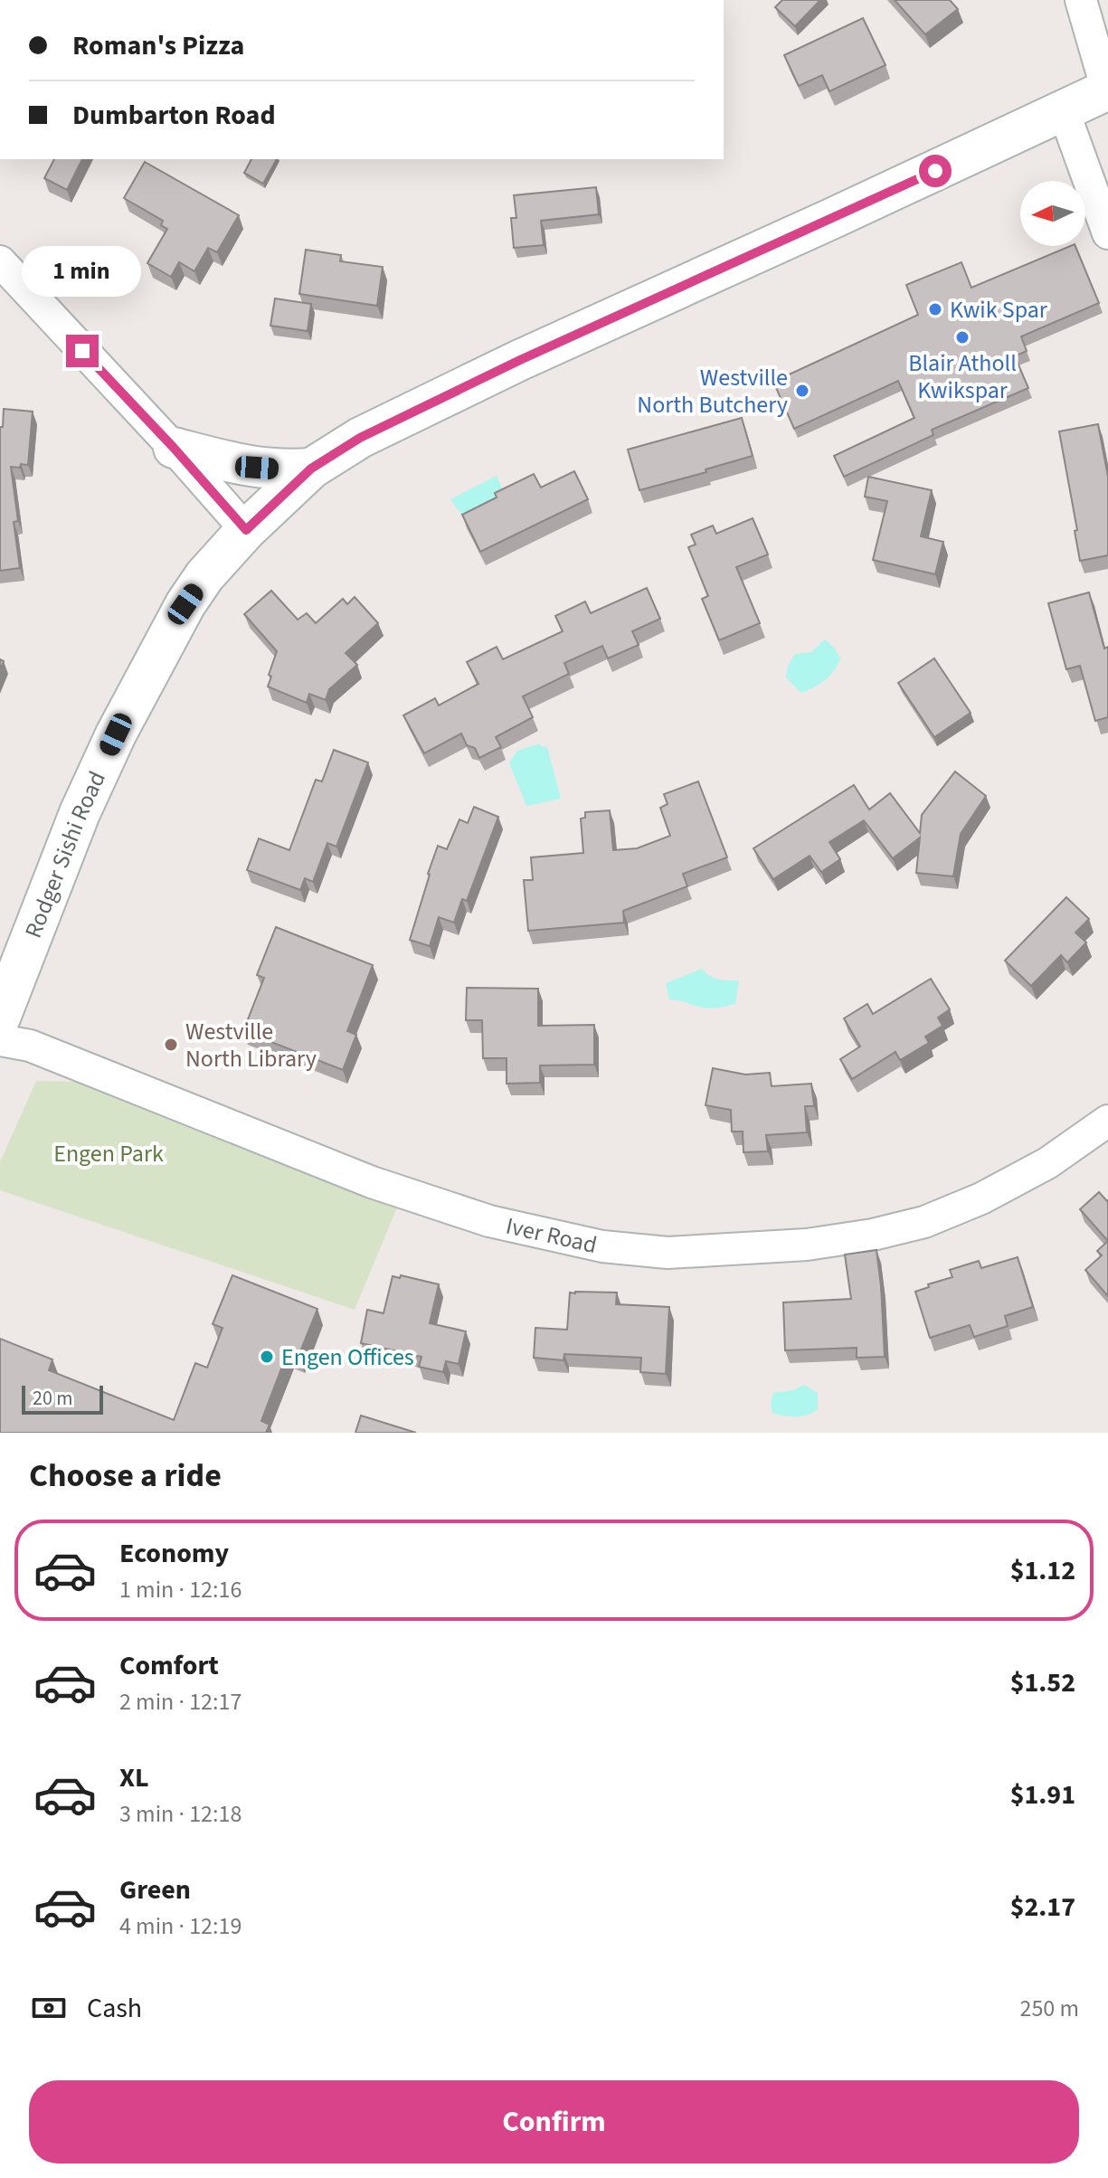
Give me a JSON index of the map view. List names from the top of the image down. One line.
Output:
{"streets":{"main road":["Rodger Sishi Road"],"street":["Iver Road"]},"parks":["Engen Park"],"places":["Kwik Spar","Blair Atholl Kwikspar","Westville North Butchery","Westville North Library","Engen Offices"],"scale_bar":"20 m","north":"left","page":{"banner":["Roman's Pizza","Dumbarton Road"],"bubble":"1 min","scale":"20 m","heading":"Choose a ride","list":[{"name":"Economy","note":"1 min · 12:16","value":"$1.12"},{"name":"Comfort","note":"2 min · 12:17","value":"$1.52"},{"name":"XL","note":"3 min · 12:18","value":"$1.91"},{"name":"Green","note":"4 min · 12:19","value":"$2.17"}],"pay":["Cash","250 m"],"buttons":"Confirm"}}
